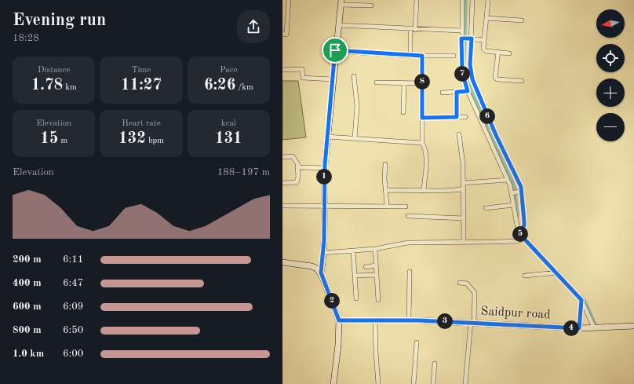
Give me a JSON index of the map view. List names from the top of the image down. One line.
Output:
{"streets":{"main road":["Saidpur road"]},"north":"left","page":{"heading":["Evening run","18:28"],"map_buttons":["+","−"],"stats":[["Distance","1.78 km"],["Time","11:27"],["Pace","6:26 /km"],["Elevation","15 m"],["Heart rate","132 bpm"],["kcal","131"]],"pins":["7","8","6","1","5","2","3","4"],"chart":["Elevation","188–197 m"],"list":[{"name":"200 m","note":"6:11"},{"name":"400 m","note":"6:47"},{"name":"600 m","note":"6:09"},{"name":"800 m","note":"6:50"},{"name":"1.0 km","note":"6:00"}]}}
